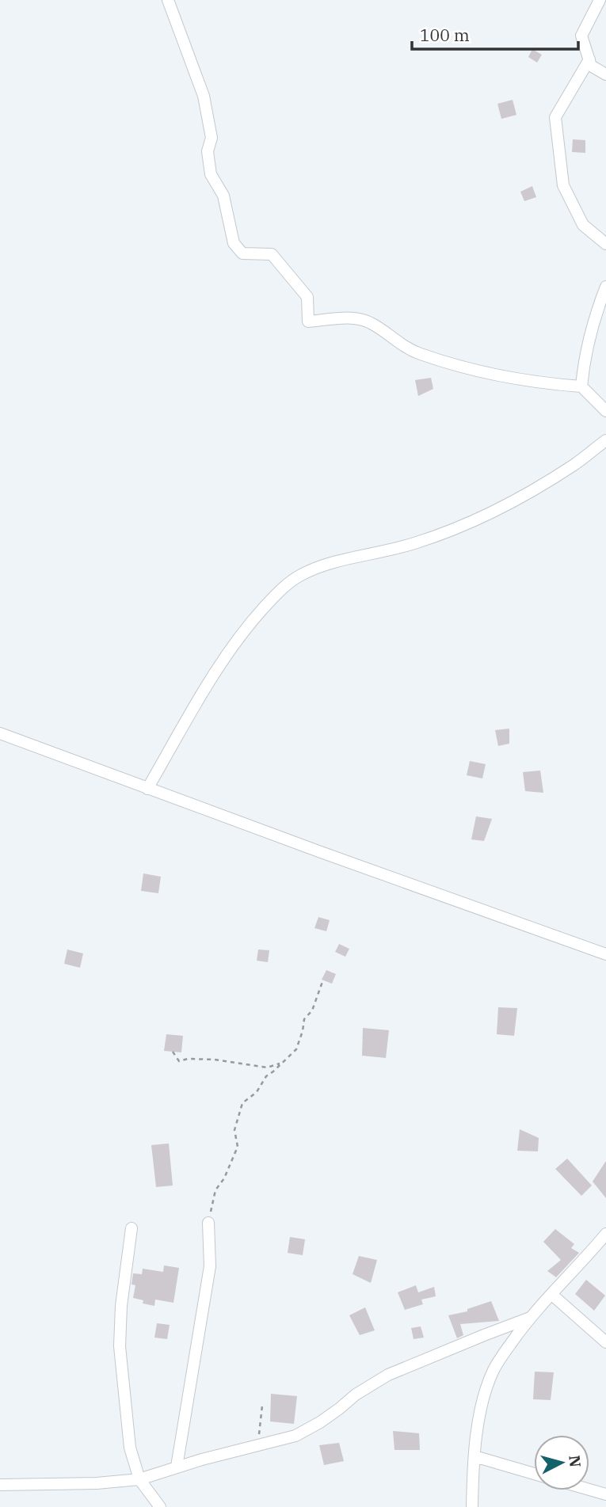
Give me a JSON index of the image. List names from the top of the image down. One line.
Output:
{"scale_bar":"100 m","north":"right"}
